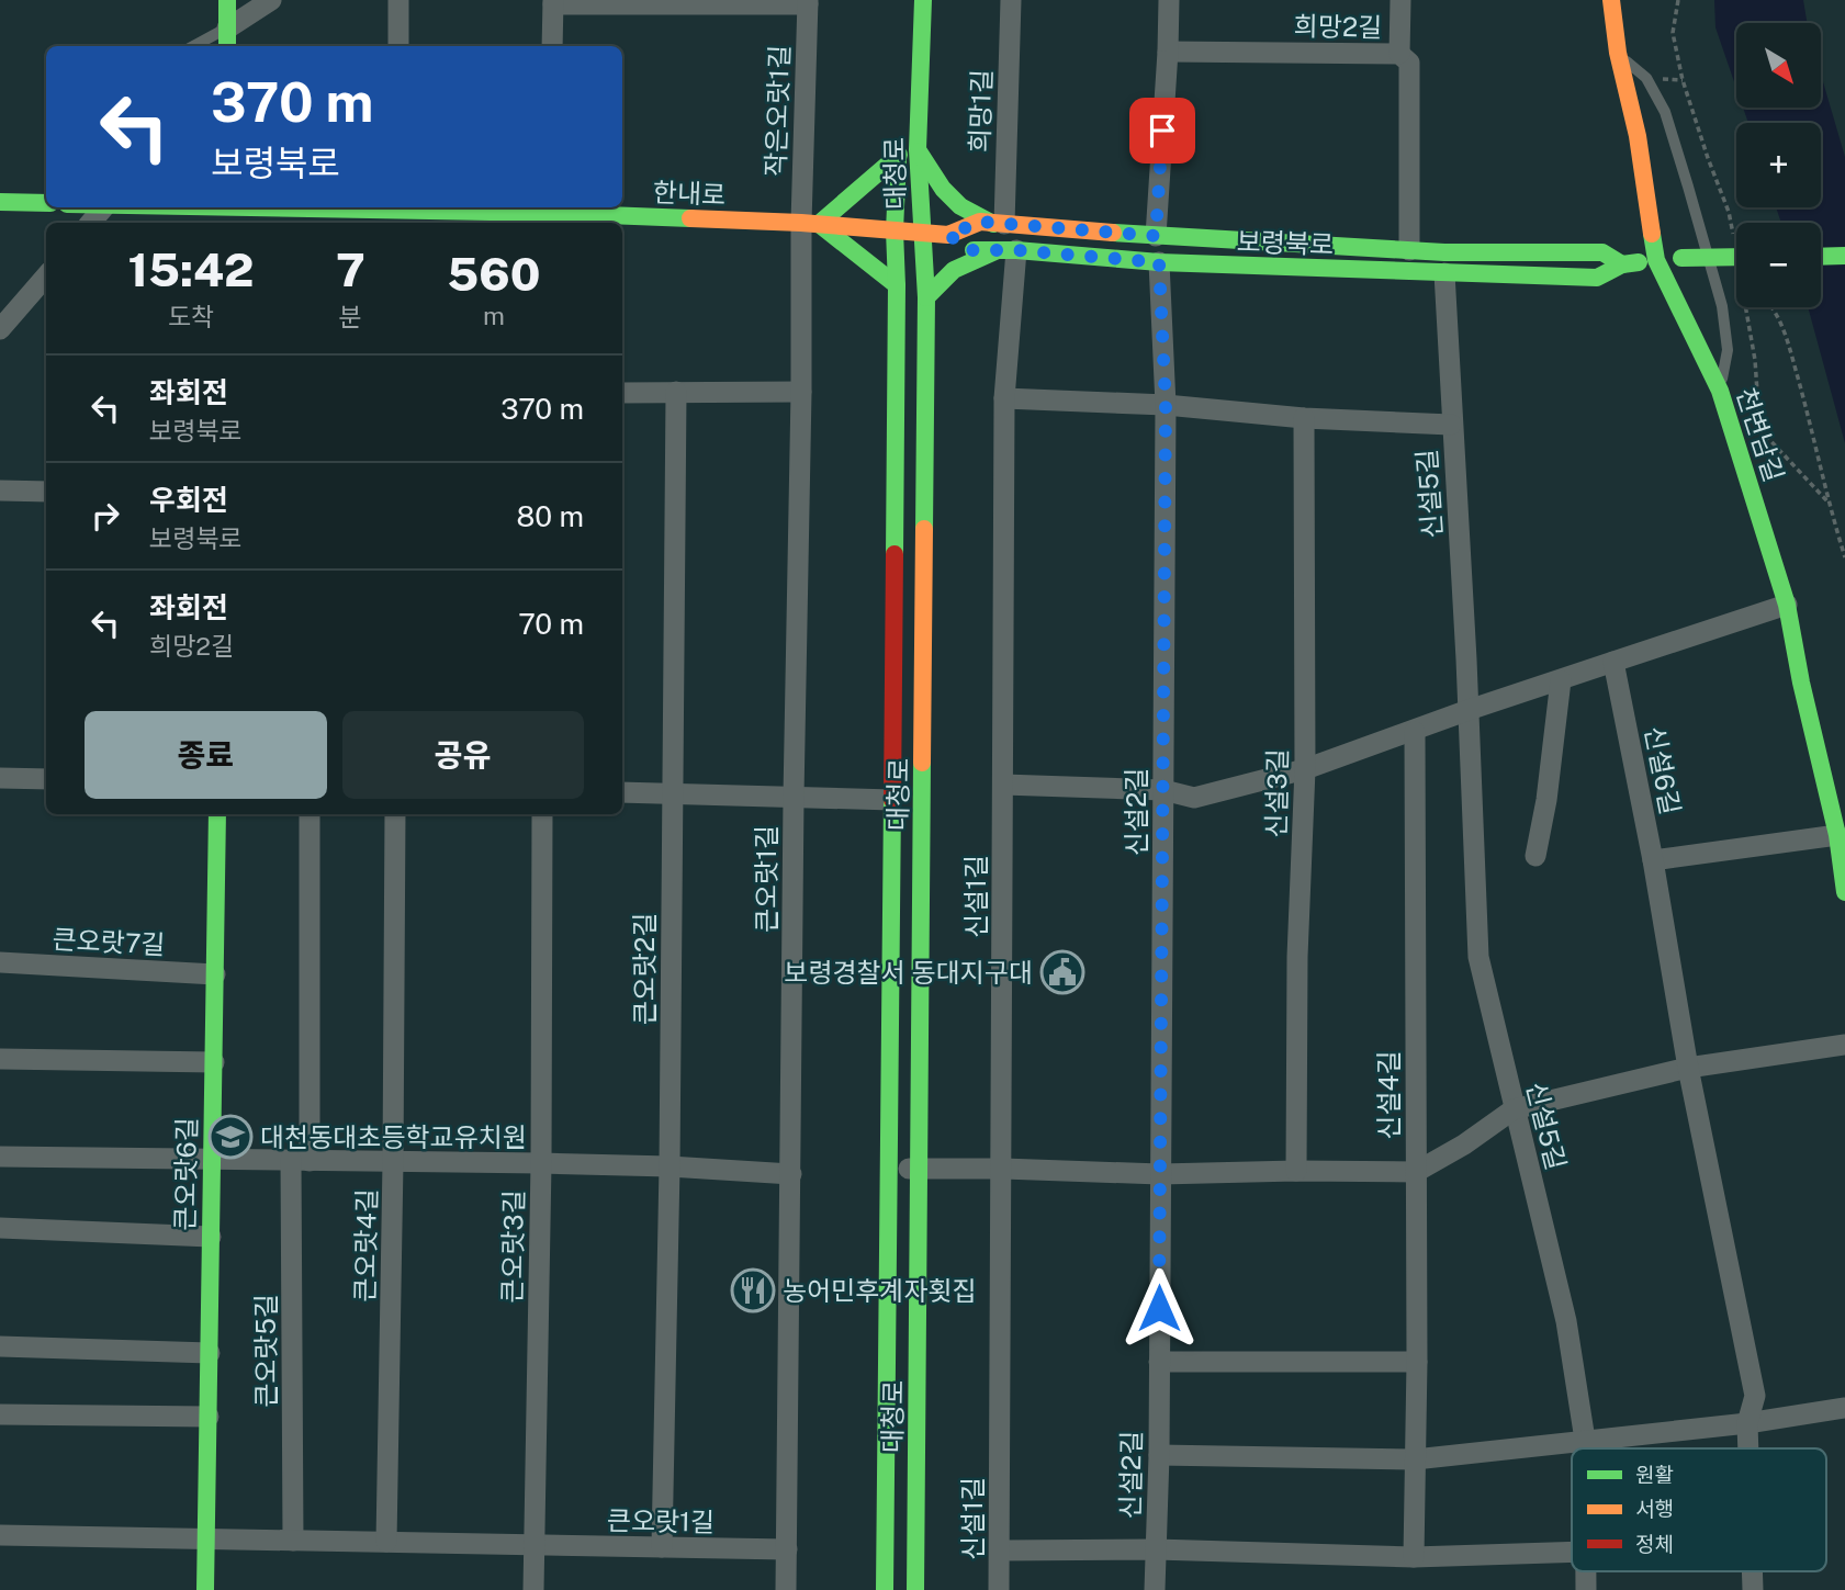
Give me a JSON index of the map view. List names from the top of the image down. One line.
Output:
{"streets":{"main road":["대청로","한내로","보령북로","천변남길","큰오랏6길"],"street":["희망2길","작은오랏1길","희망1길","신설5길","신설6길","신설3길","신설2길","큰오랏1길","신설1길","큰오랏7길","큰오랏2길","신설4길","큰오랏4길","큰오랏3길","큰오랏5길"]},"crossings":[["희망2길","보령북로"],["작은오랏1길","대청로"],["작은오랏1길","한내로"],["작은오랏1길","큰오랏1길"],["희망1길","보령북로"],["대청로","한내로"],["대청로","보령북로"],["대청로","큰오랏1길"],["한내로","보령북로"],["한내로","큰오랏1길"],["보령북로","천변남길"],["보령북로","신설5길"],["보령북로","신설2길"],["보령북로","신설1길"],["큰오랏1길","큰오랏2길"],["큰오랏1길","큰오랏3길"],["큰오랏7길","큰오랏6길"]],"places":{"public building":["보령경찰서 동대지구대"],"school or university":["대천동대초등학교유치원"],"restaurant":["농어민후계자횟집"]},"legend":["원활","서행","정체"],"north":"bottom right","page":{"map_buttons":["+","−"],"turn":["370 m","보령북로"],"eta":["15:42","도착","7","분","560","m"],"list":[{"name":"좌회전","note":"보령북로","value":"370 m"},{"name":"우회전","note":"보령북로","value":"80 m"},{"name":"좌회전","note":"희망2길","value":"70 m"}],"buttons":["종료","공유"]}}
